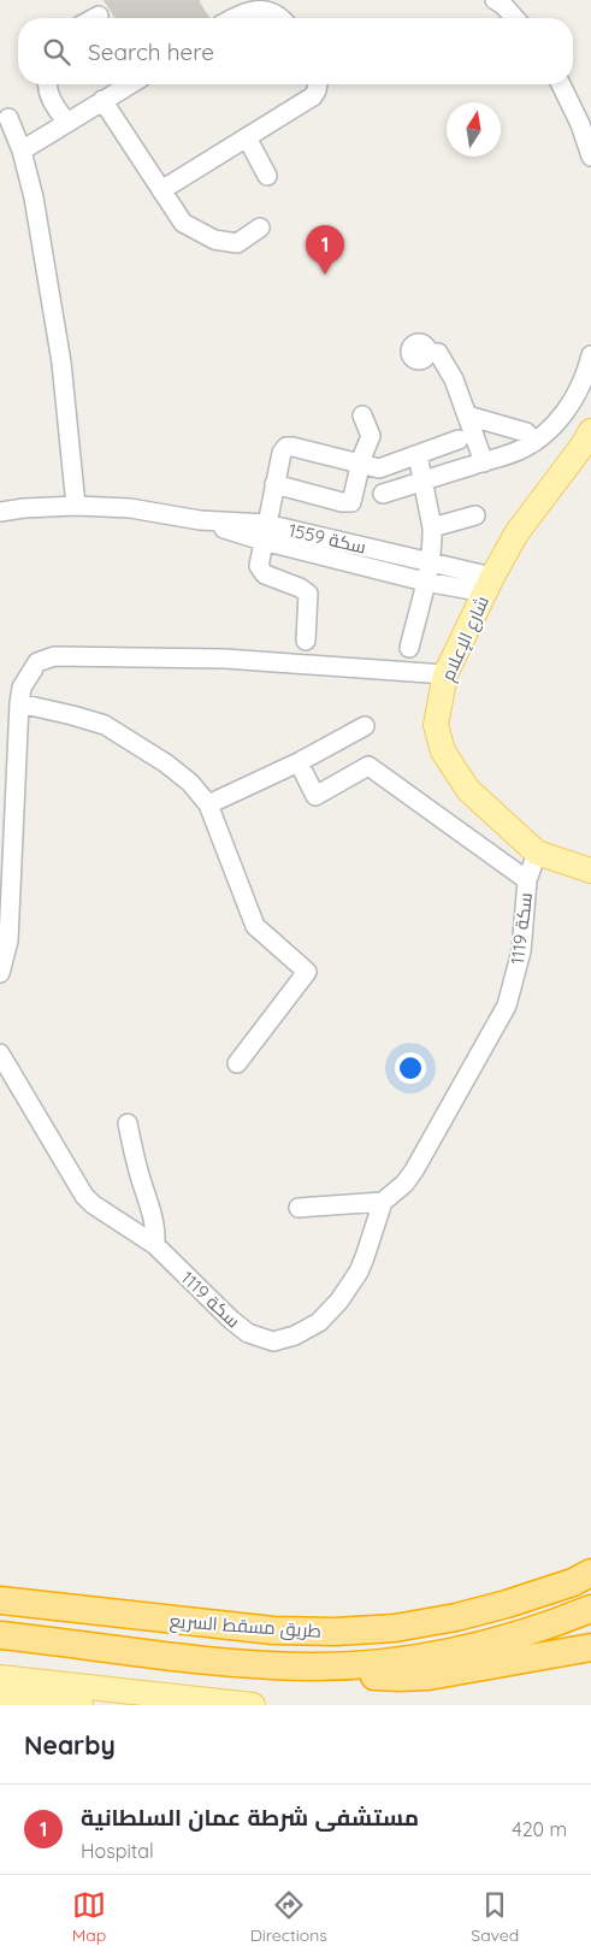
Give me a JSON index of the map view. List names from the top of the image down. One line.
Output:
{"streets":{"highway":["طريق مسقط السريع"],"main road":["شارع الإعلام"],"street":["سكة 1559","سكة 1119"]},"crossings":[["سكة 1559","شارع الإعلام"],["شارع الإعلام","سكة 1119"]],"north":"top","page":{"search":"Search here","pins":"1","heading":"Nearby","list":[{"mark":"1","name":"مستشفى شرطة عمان السلطانية","note":"Hospital","value":"420 m"}],"nav":["Map","Directions","Saved"]}}
